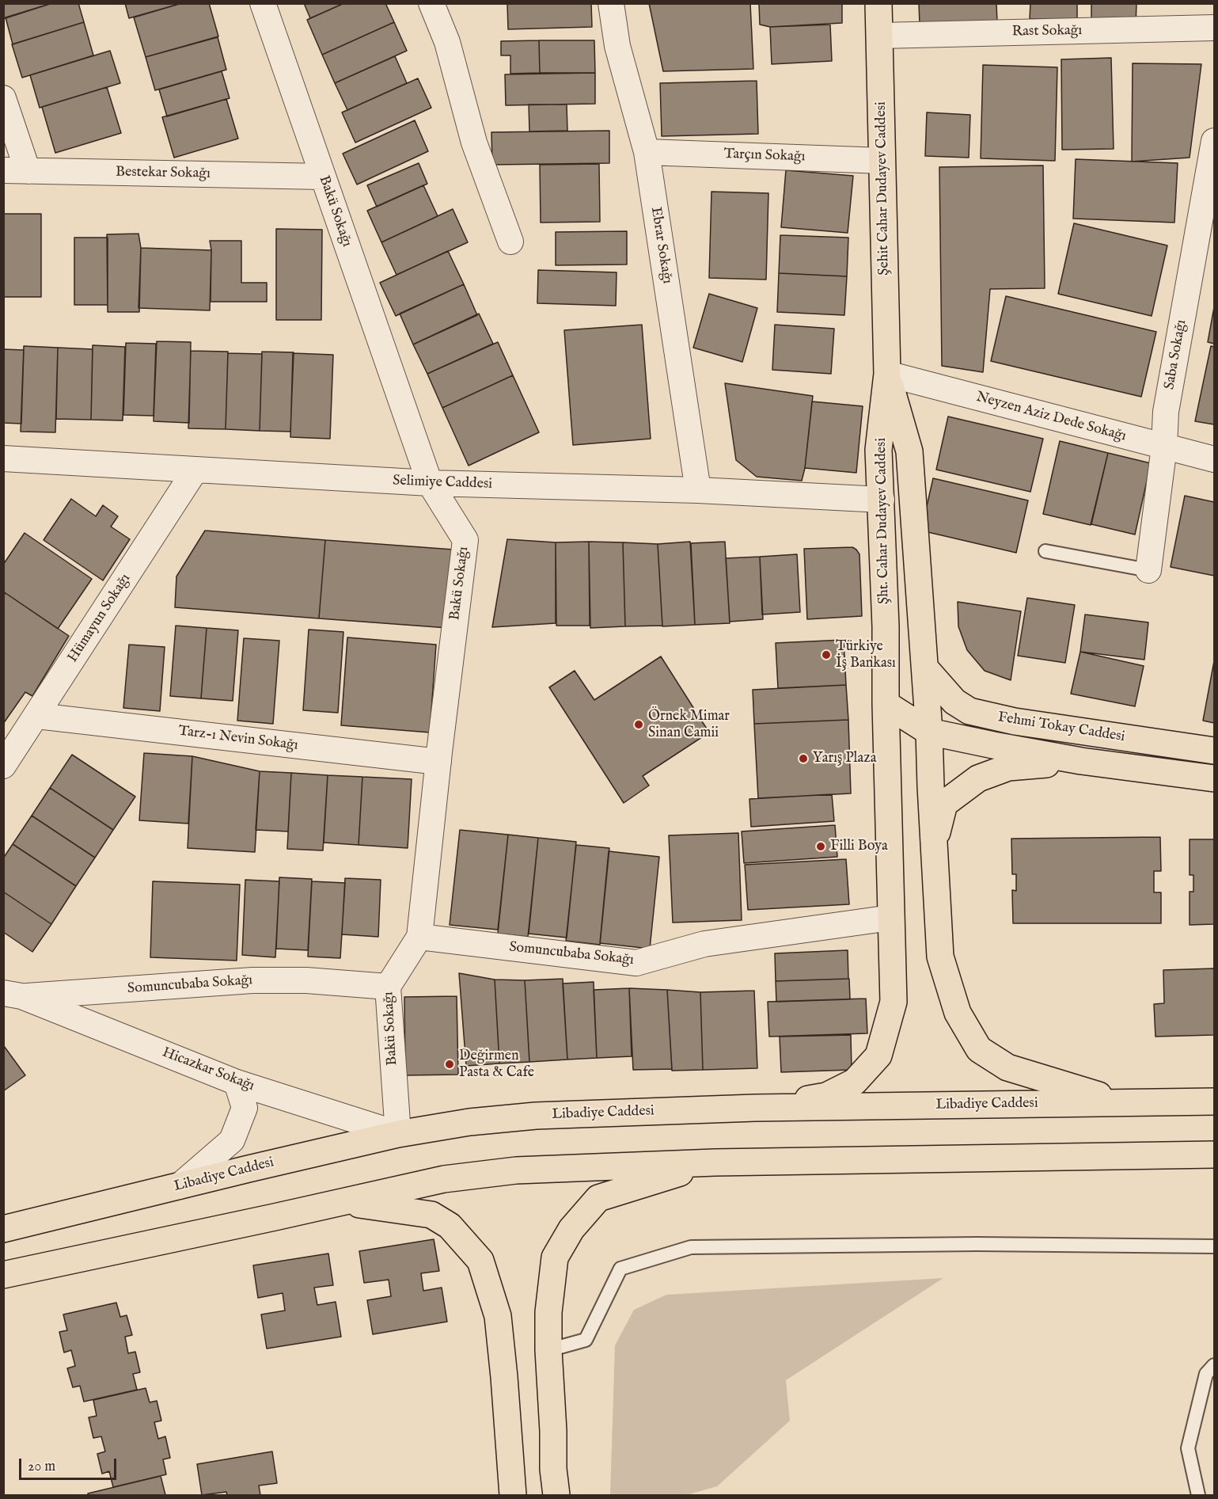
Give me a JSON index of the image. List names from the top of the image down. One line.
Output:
{"streets":{"main road":["Şehit Cahar Dudayev Caddesi","Şht. Cahar Dudayev Caddesi","Fehmi Tokay Caddesi","Libadiye Caddesi"],"street":["Rast Sokağı","Tarçın Sokağı","Bestekar Sokağı","Bakü Sokağı","Ebrar Sokağı","Saba Sokağı","Neyzen Aziz Dede Sokağı","Selimiye Caddesi","Hümayun Sokağı","Tarz-ı Nevin Sokağı","Somuncubaba Sokağı","Hicazkar Sokağı"]},"crossings":[["Rast Sokağı","Şehit Cahar Dudayev Caddesi"],["Tarçın Sokağı","Şehit Cahar Dudayev Caddesi"],["Tarçın Sokağı","Ebrar Sokağı"],["Bestekar Sokağı","Bakü Sokağı"],["Şehit Cahar Dudayev Caddesi","Neyzen Aziz Dede Sokağı"],["Şehit Cahar Dudayev Caddesi","Şht. Cahar Dudayev Caddesi"],["Bakü Sokağı","Selimiye Caddesi"],["Bakü Sokağı","Tarz-ı Nevin Sokağı"],["Bakü Sokağı","Somuncubaba Sokağı"],["Bakü Sokağı","Hicazkar Sokağı"],["Bakü Sokağı","Libadiye Caddesi"],["Ebrar Sokağı","Selimiye Caddesi"],["Saba Sokağı","Neyzen Aziz Dede Sokağı"],["Neyzen Aziz Dede Sokağı","Şht. Cahar Dudayev Caddesi"],["Selimiye Caddesi","Şht. Cahar Dudayev Caddesi"],["Selimiye Caddesi","Hümayun Sokağı"],["Şht. Cahar Dudayev Caddesi","Fehmi Tokay Caddesi"],["Şht. Cahar Dudayev Caddesi","Somuncubaba Sokağı"],["Şht. Cahar Dudayev Caddesi","Libadiye Caddesi"],["Hümayun Sokağı","Tarz-ı Nevin Sokağı"],["Somuncubaba Sokağı","Hicazkar Sokağı"],["Hicazkar Sokağı","Libadiye Caddesi"]],"places":["Türkiye İş Bankası","Örnek Mimar Sinan Camii","Yarış Plaza","Filli Boya","Değirmen Pasta & Cafe"],"scale_bar":"20 m"}
